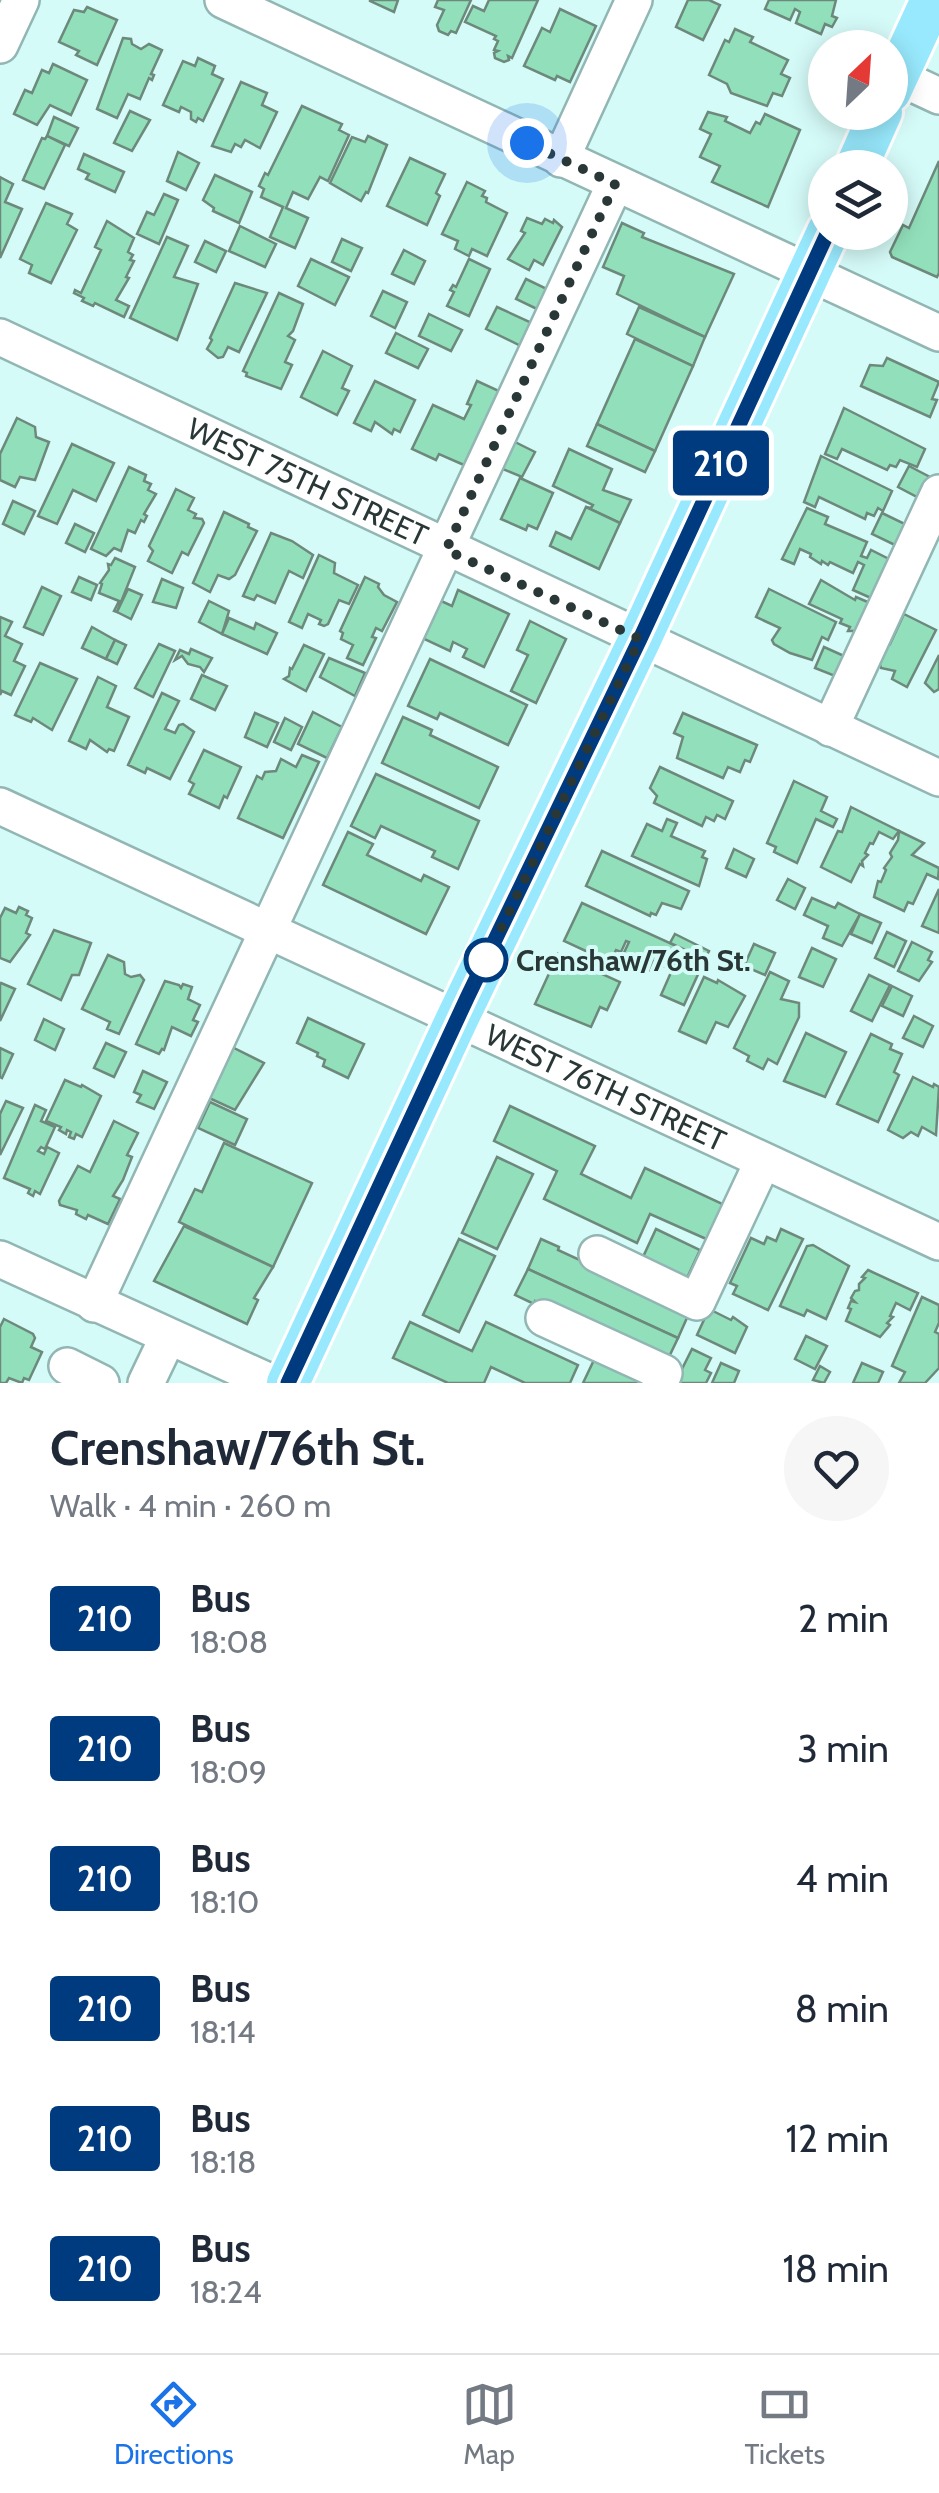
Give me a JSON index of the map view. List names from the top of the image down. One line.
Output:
{"streets":{"street":["WEST 75TH STREET","WEST 76TH STREET"]},"places":["Crenshaw/76th St."],"lines":["bus line 210"],"north":"top right","page":{"on_map":"210","heading":["Crenshaw/76th St.","Walk · 4 min · 260 m"],"list":[{"mark":"210","name":"Bus","note":"18:08","value":"2 min"},{"mark":"210","name":"Bus","note":"18:09","value":"3 min"},{"mark":"210","name":"Bus","note":"18:10","value":"4 min"},{"mark":"210","name":"Bus","note":"18:14","value":"8 min"},{"mark":"210","name":"Bus","note":"18:18","value":"12 min"},{"mark":"210","name":"Bus","note":"18:24","value":"18 min"}],"tabs":["Directions","Map","Tickets"]}}
